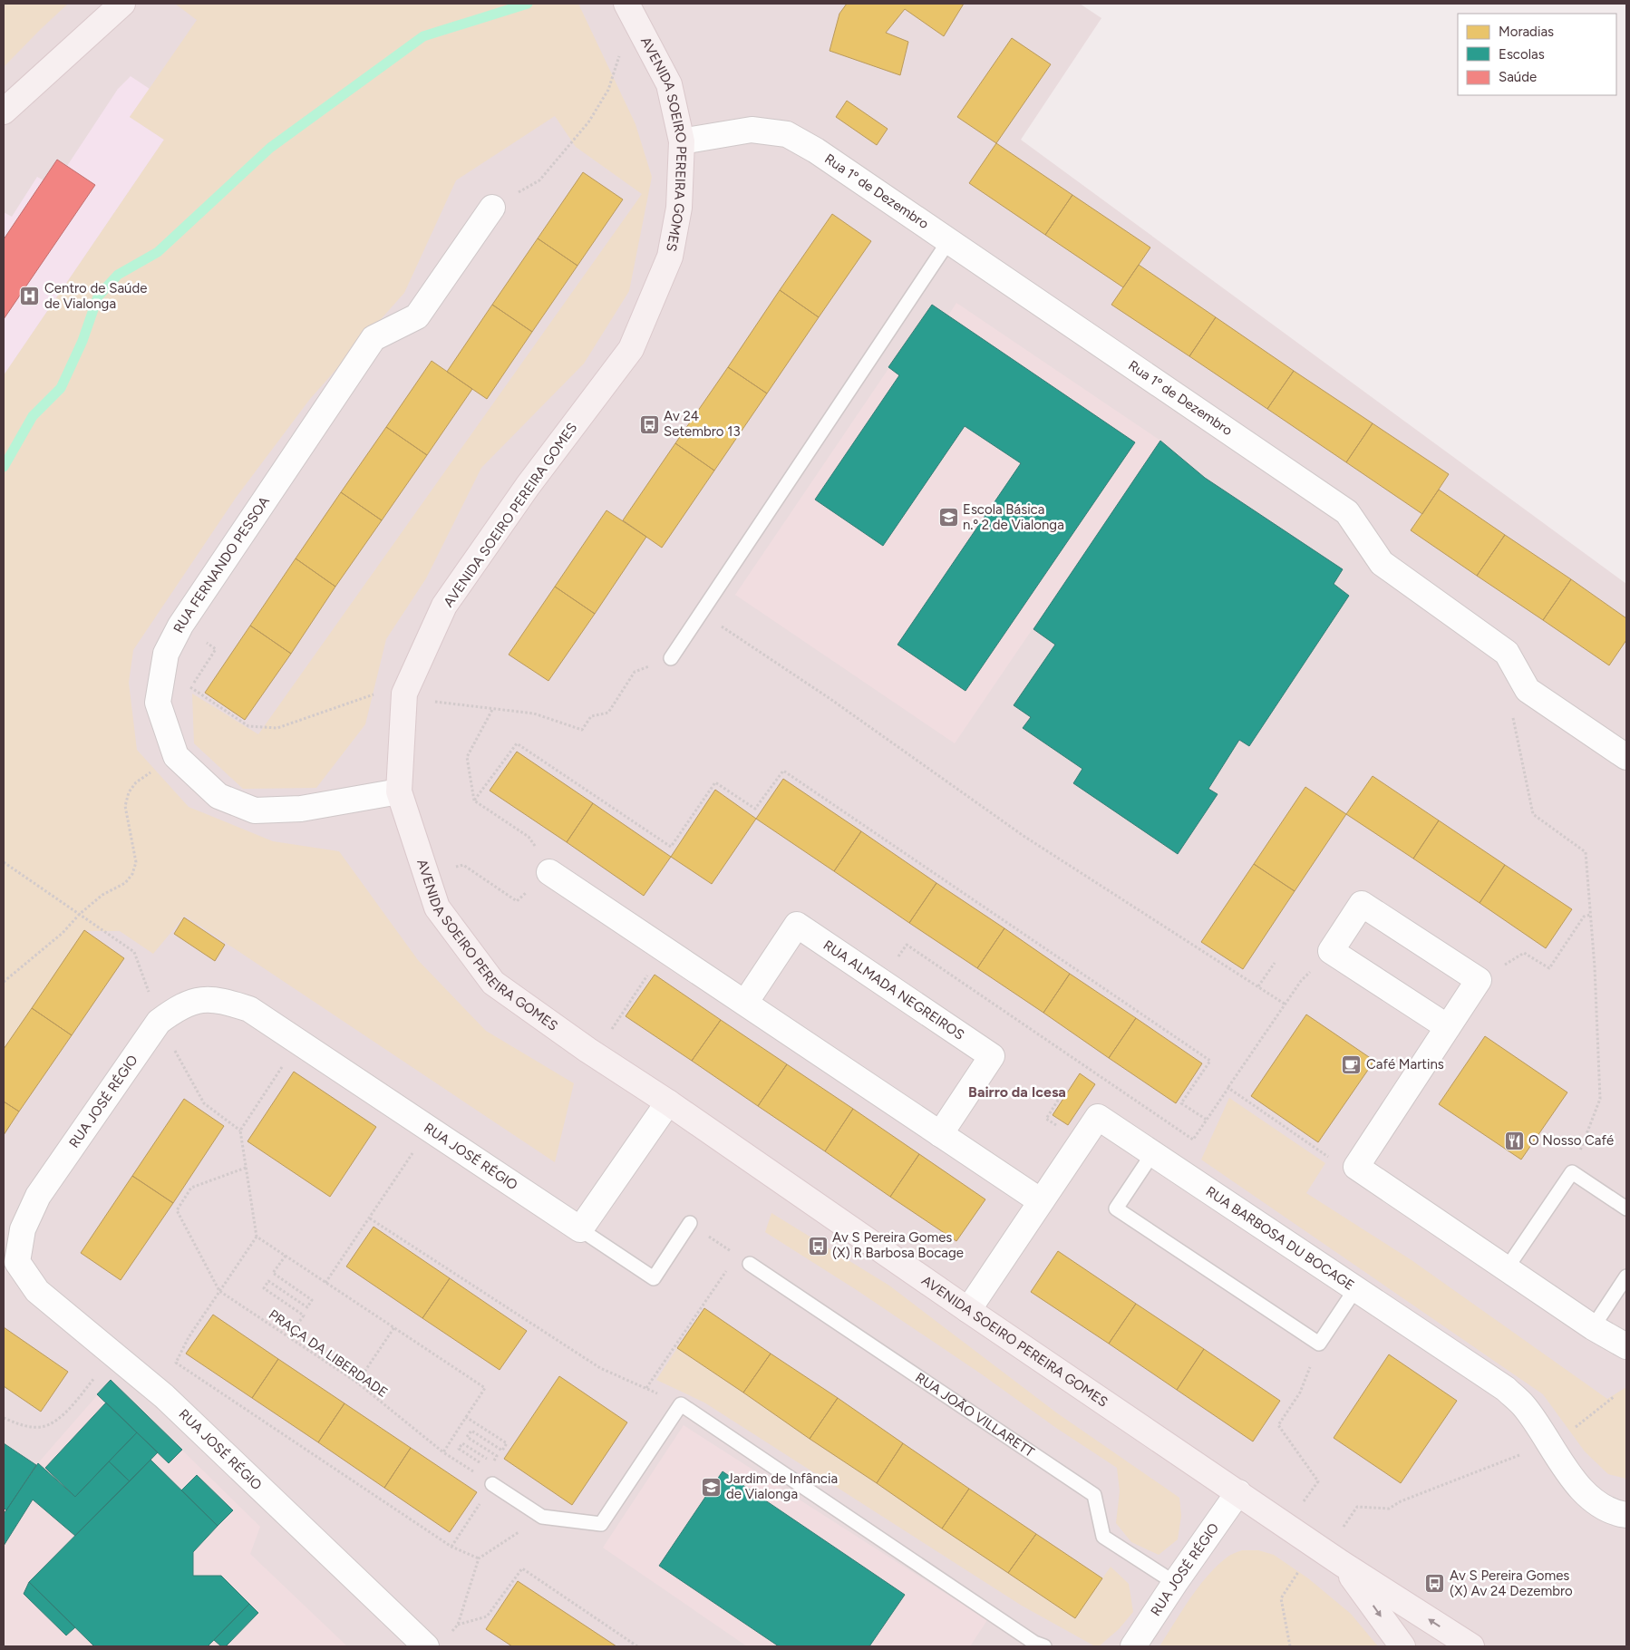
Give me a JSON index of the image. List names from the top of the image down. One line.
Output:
{"streets":{"street":["AVENIDA SOEIRO PEREIRA GOMES","Rua 1º de Dezembro","RUA FERNANDO PESSOA","RUA ALMADA NEGREIROS","RUA JOSÉ RÉGIO","RUA BARBOSA DU BOCAGE"],"lane":["RUA JOÃO VILLARETT"],"path":["PRAÇA DA LIBERDADE"]},"crossings":[["AVENIDA SOEIRO PEREIRA GOMES","Rua 1º de Dezembro"],["AVENIDA SOEIRO PEREIRA GOMES","RUA FERNANDO PESSOA"],["AVENIDA SOEIRO PEREIRA GOMES","RUA JOSÉ RÉGIO"],["AVENIDA SOEIRO PEREIRA GOMES","RUA BARBOSA DU BOCAGE"],["RUA JOSÉ RÉGIO","RUA JOÃO VILLARETT"]],"districts":["Bairro da Icesa"],"places":{"hospital":["Centro de Saúde de Vialonga"],"bus stop":["Av 24 Setembro 13","Av S Pereira Gomes (X) R Barbosa Bocage","Av S Pereira Gomes (X) Av 24 Dezembro"],"school or university":["Escola Básica n.º 2 de Vialonga","Jardim de Infância de Vialonga"],"cafe":["Café Martins"],"restaurant":["O Nosso Café"]},"legend":["Moradias","Escolas","Saúde"]}
